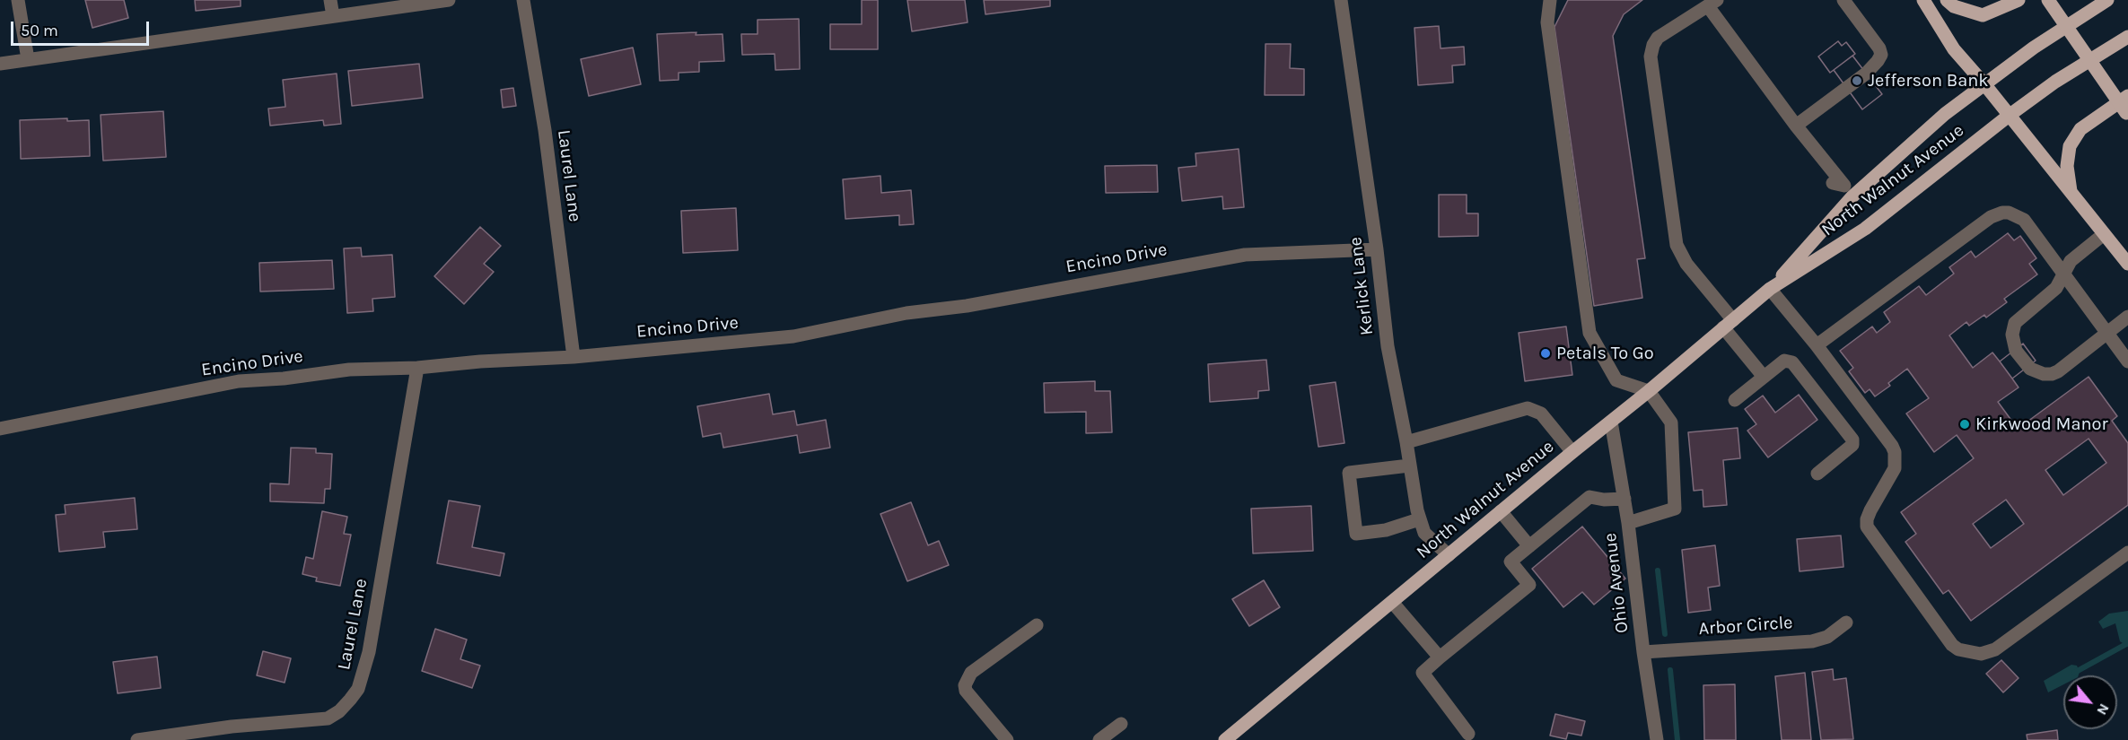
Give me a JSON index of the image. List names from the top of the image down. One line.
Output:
{"streets":{"main road":["North Walnut Avenue"],"street":["Laurel Lane","Encino Drive","Kerlick Lane","Ohio Avenue","Arbor Circle"]},"crossings":[["Laurel Lane","Encino Drive"],["North Walnut Avenue","Kerlick Lane"],["North Walnut Avenue","Ohio Avenue"],["Encino Drive","Kerlick Lane"],["Ohio Avenue","Arbor Circle"]],"places":["Jefferson Bank","Petals To Go","Kirkwood Manor"],"scale_bar":"50 m","north":"bottom right"}
